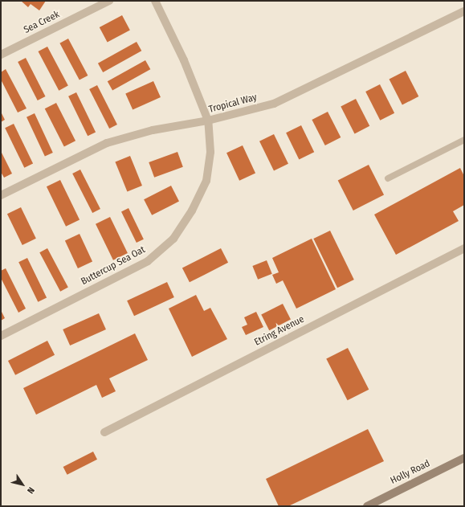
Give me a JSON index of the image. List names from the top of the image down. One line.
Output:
{"streets":{"main road":["Holly Road"],"street":["Sea Creek","Tropical Way","Buttercup Sea Oat","Etring Avenue"]},"crossings":[["Tropical Way","Buttercup Sea Oat"]],"north":"bottom right"}
